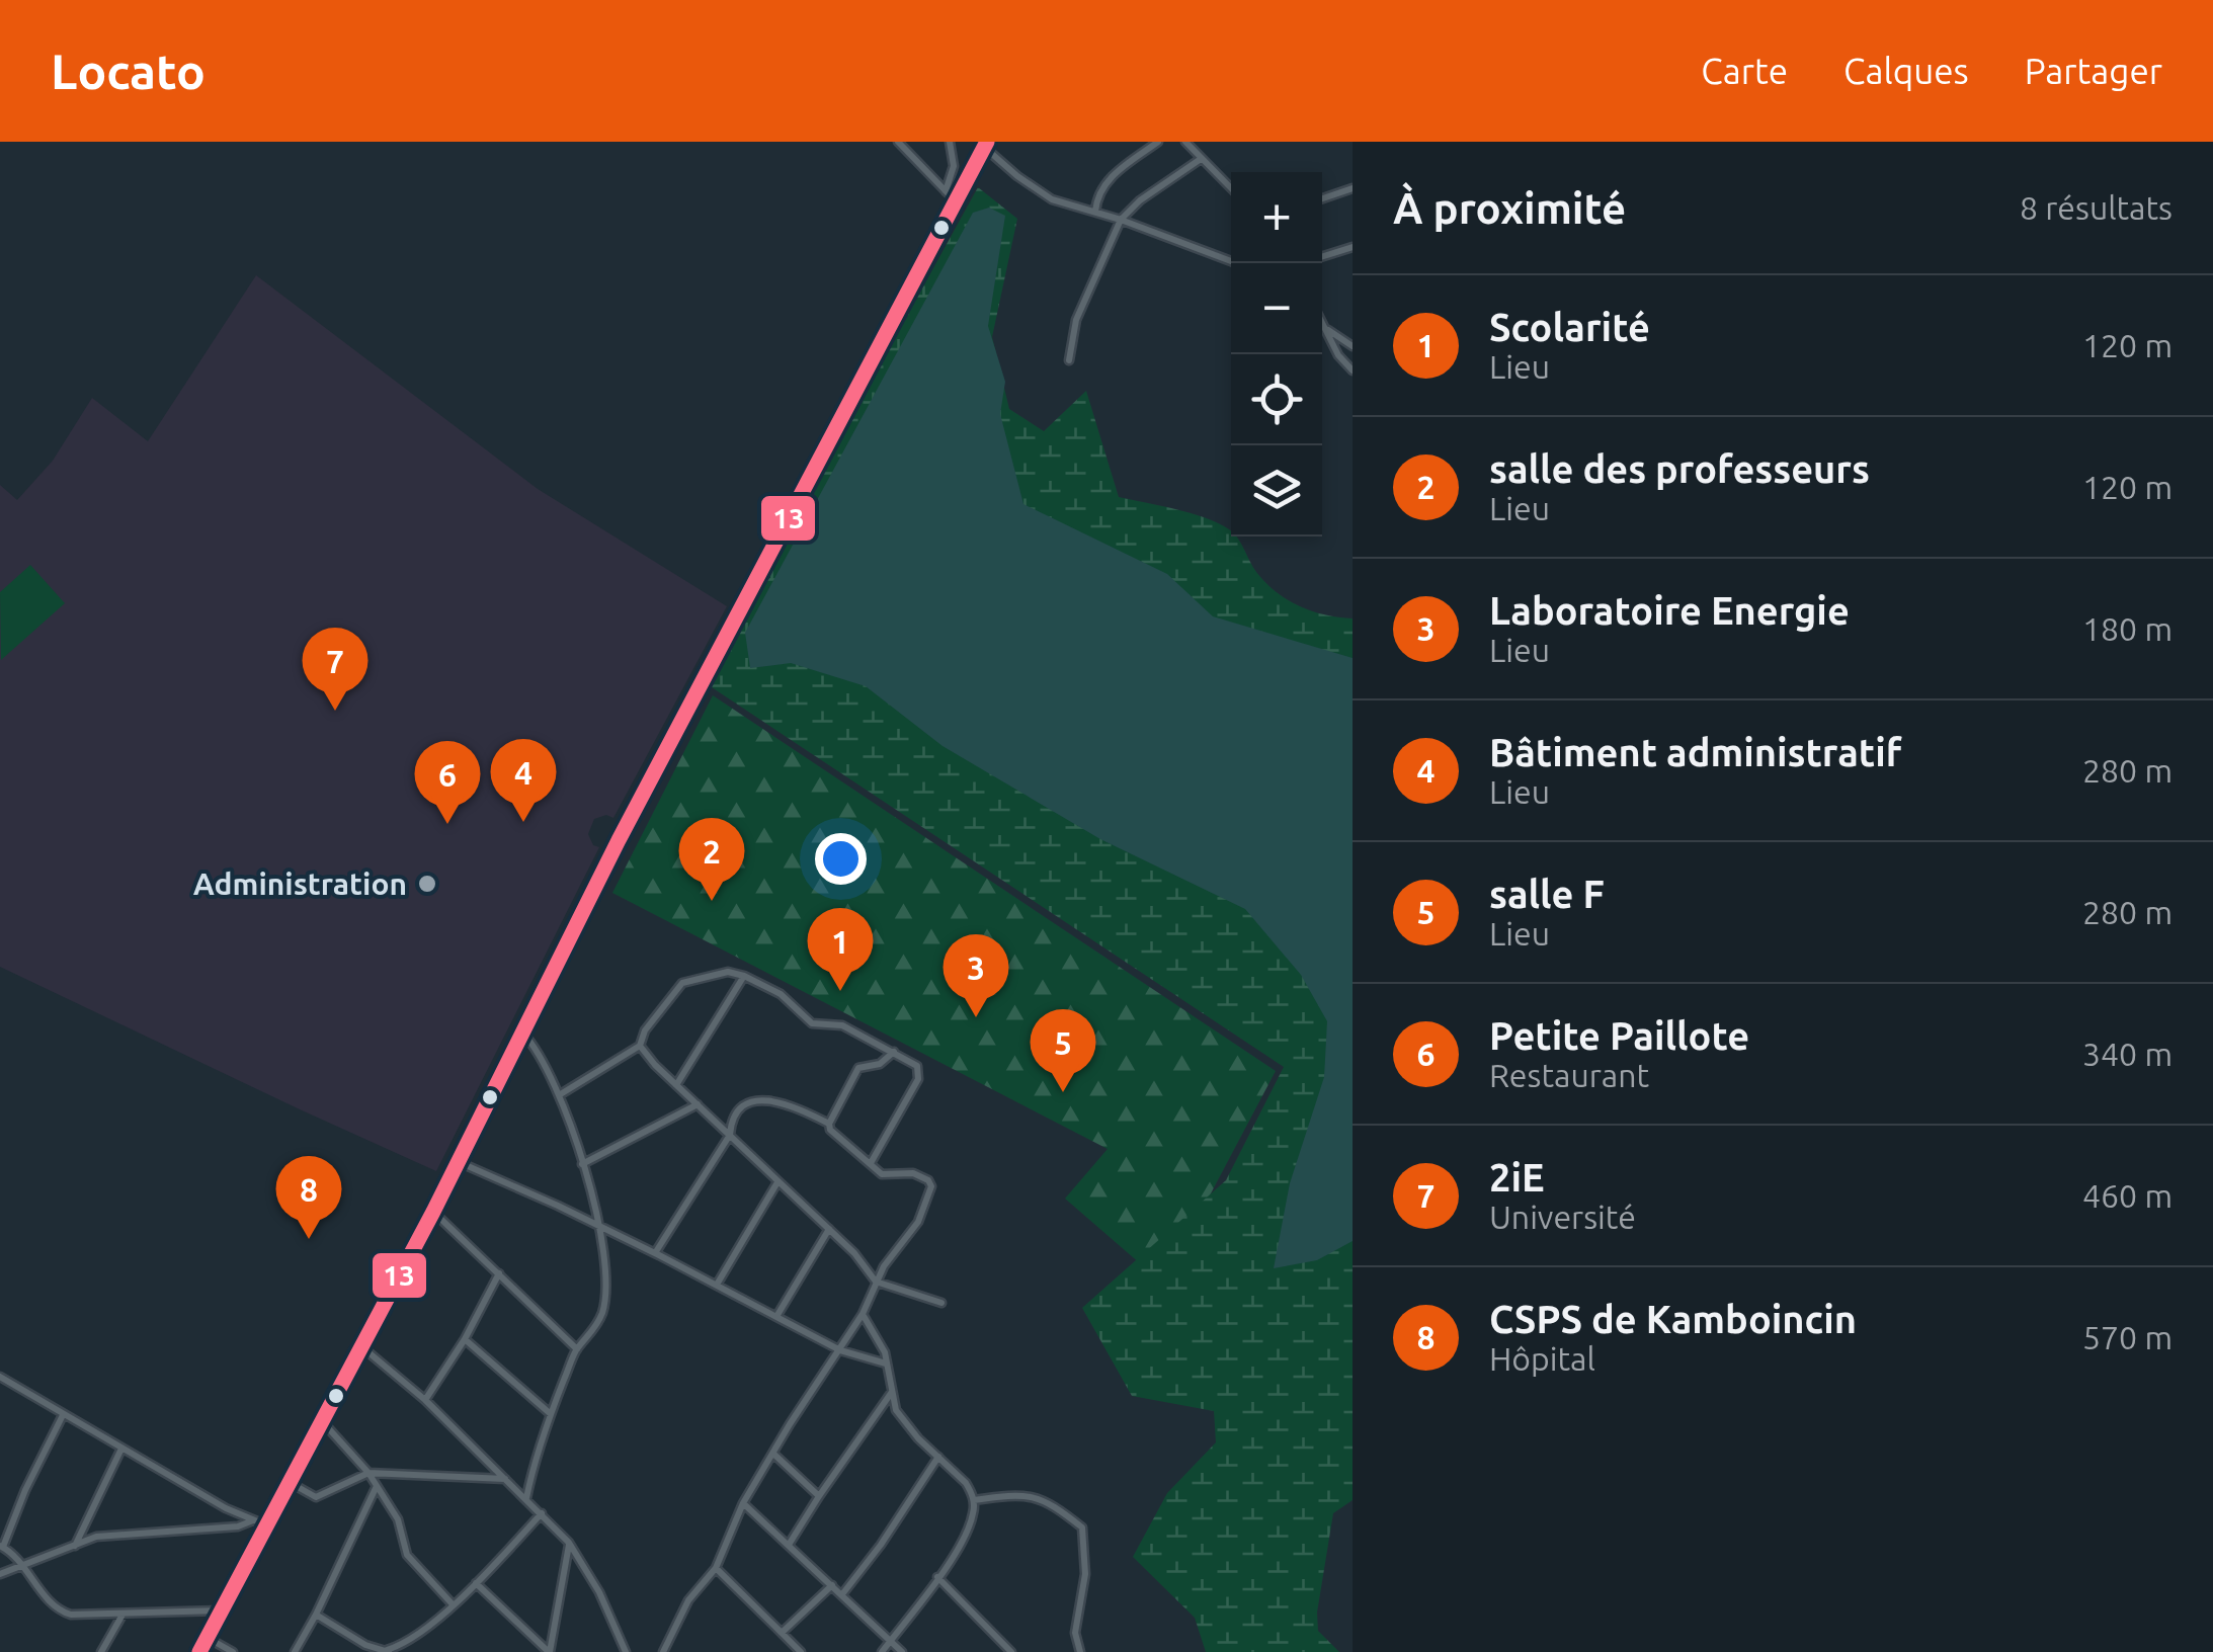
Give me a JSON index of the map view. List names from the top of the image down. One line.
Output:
{"places":["Administration"],"lines":["transit line 13"],"page":{"header":"Locato","nav":["Carte","Calques","Partager"],"heading":["À proximité","8 résultats"],"map_buttons":["+","−"],"list":[{"mark":"1","name":"Scolarité","note":"Lieu","value":"120 m"},{"mark":"2","name":"salle des professeurs","note":"Lieu","value":"120 m"},{"mark":"3","name":"Laboratoire Energie","note":"Lieu","value":"180 m"},{"mark":"4","name":"Bâtiment administratif","note":"Lieu","value":"280 m"},{"mark":"5","name":"salle F","note":"Lieu","value":"280 m"},{"mark":"6","name":"Petite Paillote","note":"Restaurant","value":"340 m"},{"mark":"7","name":"2iE","note":"Université","value":"460 m"},{"mark":"8","name":"CSPS de Kamboincin","note":"Hôpital","value":"570 m"}],"pins":["7","4","6","2","1","3","5","8"]}}
